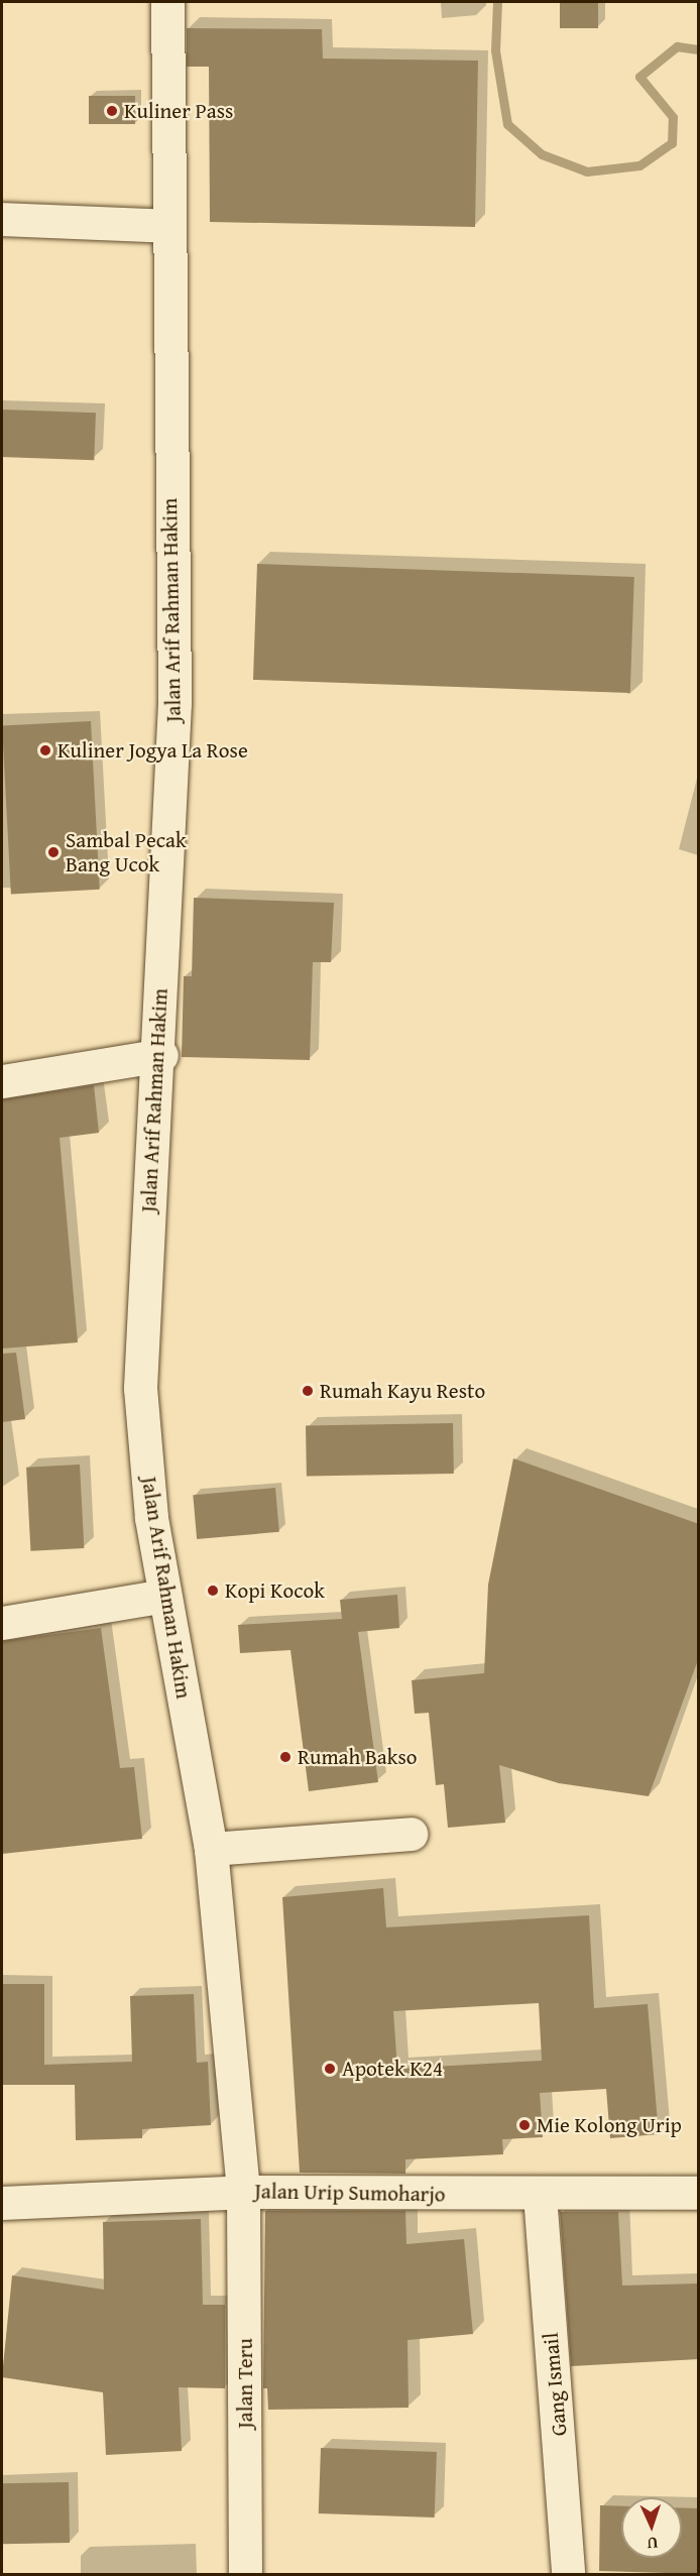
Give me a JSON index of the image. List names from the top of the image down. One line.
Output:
{"streets":{"street":["Jalan Arif Rahman Hakim","Jalan Urip Sumoharjo","Jalan Teru","Gang Ismail"]},"crossings":[["Jalan Arif Rahman Hakim","Jalan Urip Sumoharjo"],["Jalan Arif Rahman Hakim","Jalan Teru"],["Jalan Urip Sumoharjo","Jalan Teru"],["Jalan Urip Sumoharjo","Gang Ismail"]],"places":["Kuliner Pass","Kuliner Jogya La Rose","Sambal Pecak Bang Ucok","Rumah Kayu Resto","Kopi Kocok","Rumah Bakso","Apotek K24","Mie Kolong Urip"],"north":"bottom"}
